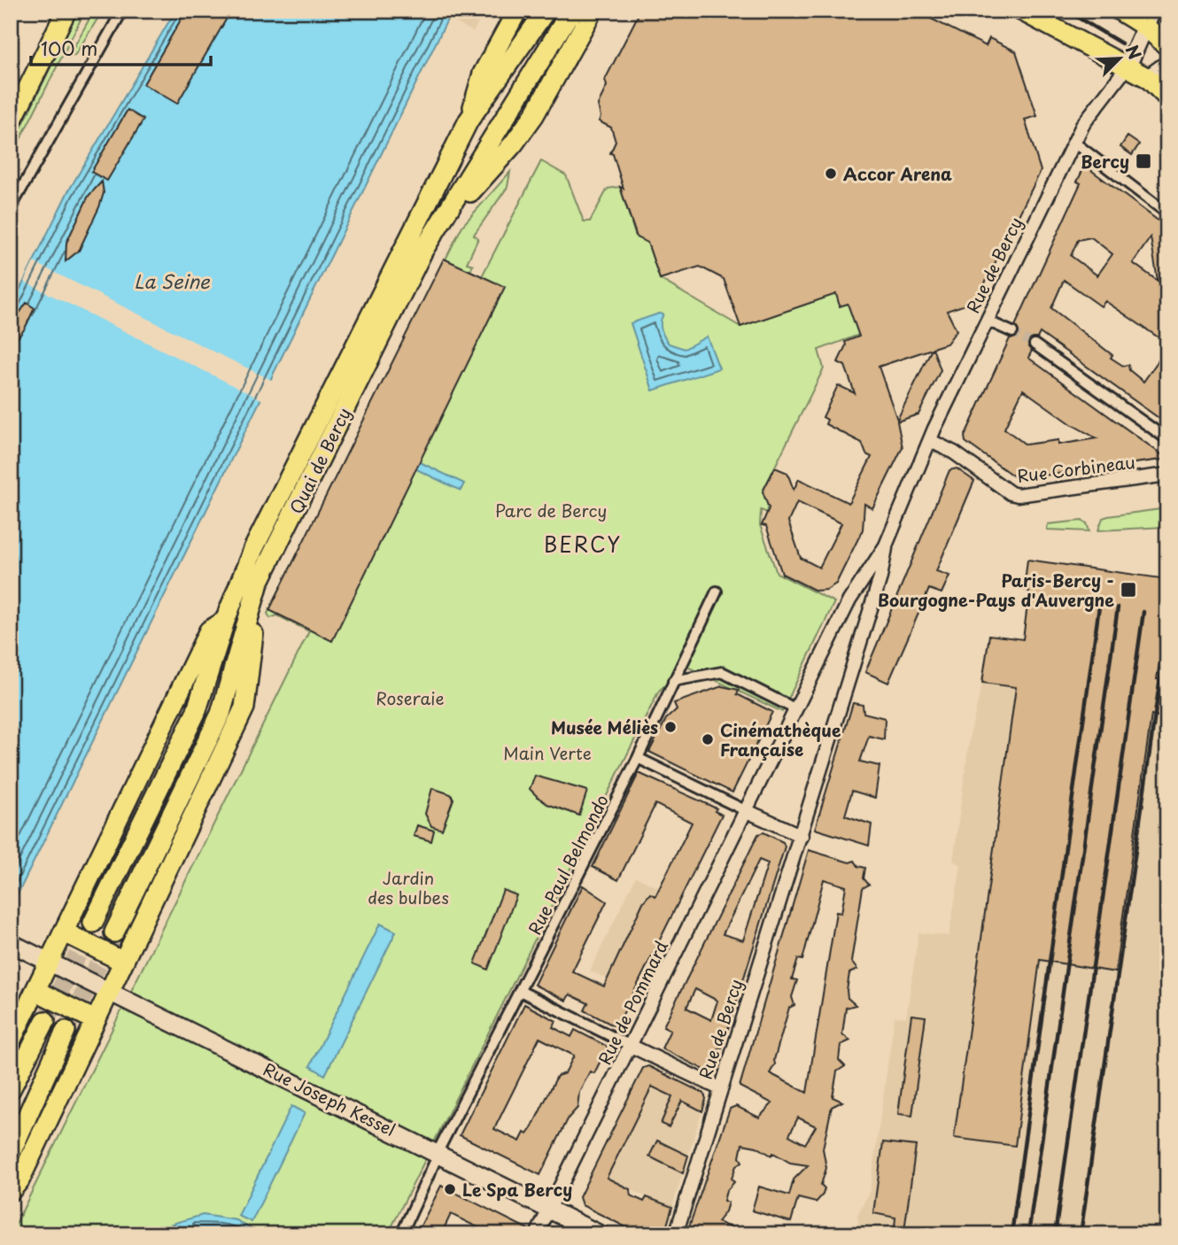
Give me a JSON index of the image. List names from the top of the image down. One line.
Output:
{"streets":{"main road":["Quai de Bercy","Rue Joseph Kessel"],"street":["Rue de Bercy","Rue Corbineau","Rue Paul Belmondo","Rue de Pommard"]},"crossings":[["Rue de Bercy","Rue Corbineau"],["Rue de Bercy","Rue de Pommard"],["Rue de Pommard","Rue Joseph Kessel"]],"districts":["BERCY"],"water":["La Seine"],"parks":["Parc de Bercy","Roseraie","Main Verte","Jardin des bulbes"],"places":{"transit":["Bercy","Paris-Bercy - Bourgogne-Pays d'Auvergne"],"other":["Accor Arena","Musée Méliès","Cinémathèque Française","Le Spa Bercy"]},"scale_bar":"100 m","north":"top right"}
